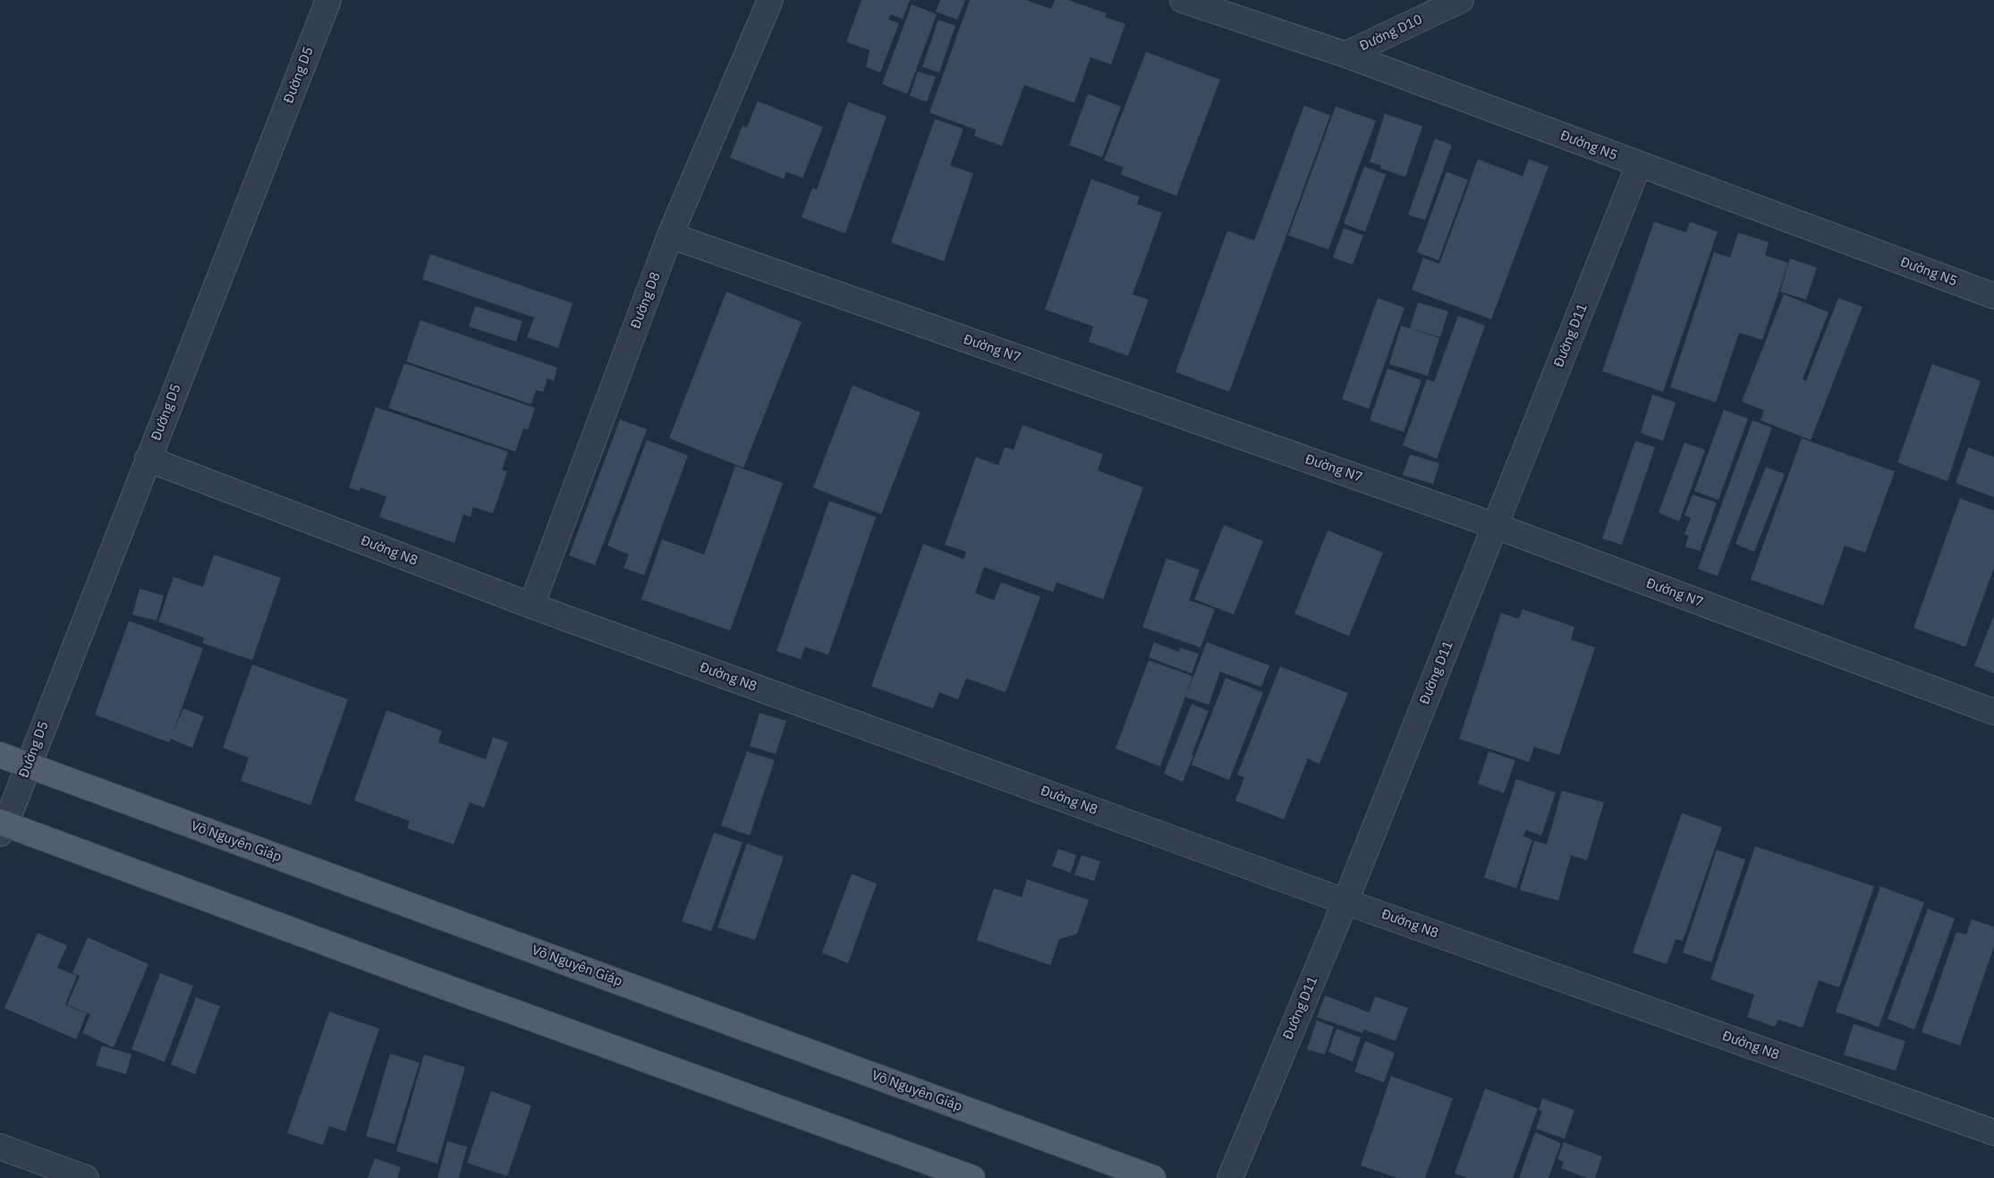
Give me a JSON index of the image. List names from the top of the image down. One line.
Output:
{"streets":{"main road":["Võ Nguyên Giáp"],"street":["Đường D10","Đường D5","Đường N5","Đường D8","Đường D11","Đường N7","Đường N8"]},"crossings":[["Đường D10","Đường N5"],["Đường D5","Đường N8"],["Đường D5","Võ Nguyên Giáp"],["Đường N5","Đường D11"],["Đường D8","Đường N7"],["Đường D8","Đường N8"],["Đường D11","Đường N7"],["Đường D11","Đường N8"]]}
